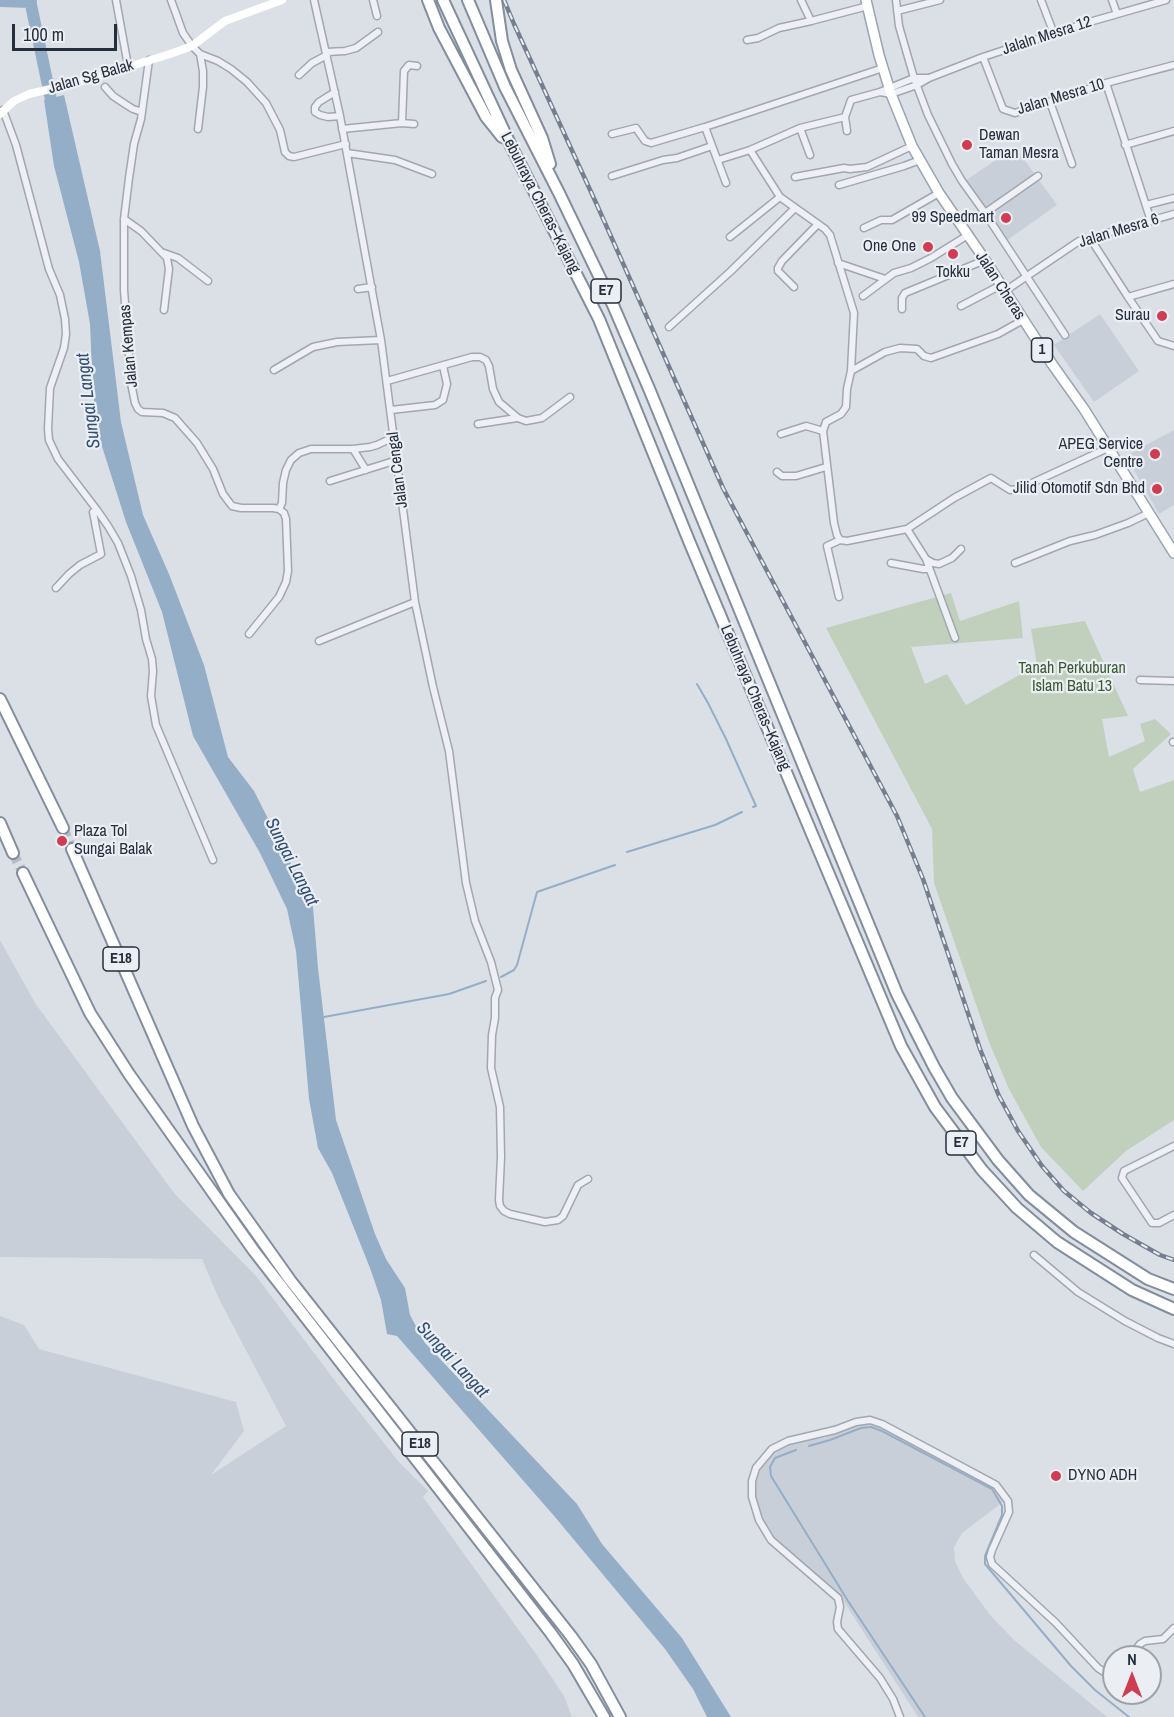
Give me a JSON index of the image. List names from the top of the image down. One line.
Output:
{"streets":{"highway":["Lebuhraya Cheras–Kajang","E7","E18"],"main road":["Jalan Cheras","1"],"street":["Jalaln Mesra 12","Jalan Sg Balak","Jalan Mesra 10","Jalan Mesra 6","Jalan Kempas","Jalan Cengal"]},"crossings":[["Jalaln Mesra 12","Jalan Mesra 10"],["Jalan Sg Balak","Jalan Kempas"],["Jalan Mesra 6","Jalan Cheras"]],"water":["Sungai Langat"],"parks":["Tanah Perkuburan Islam Batu 13"],"places":["Dewan Taman Mesra","99 Speedmart","One One","Tokku","Surau","APEG Service Centre","Jilid Otomotif Sdn Bhd","Plaza Tol Sungai Balak","DYNO ADH"],"scale_bar":"100 m","north":"top"}
